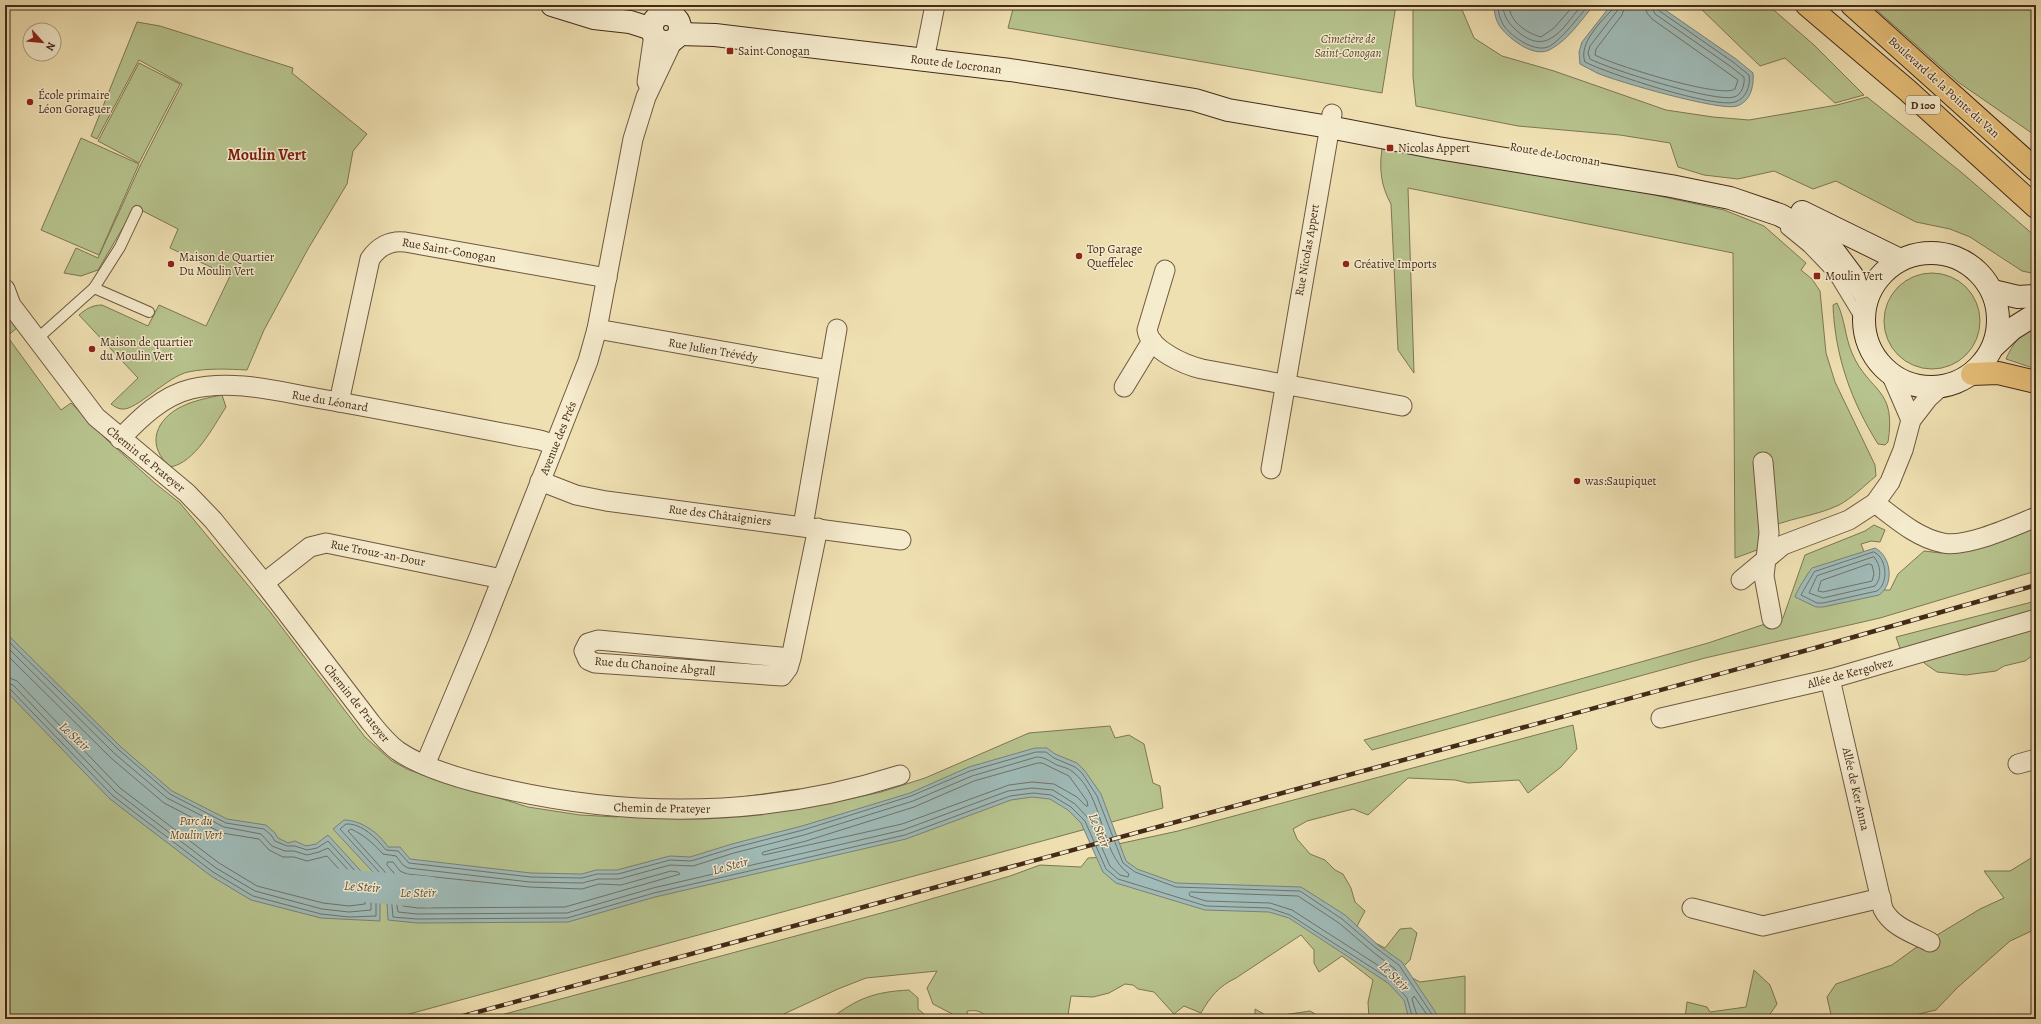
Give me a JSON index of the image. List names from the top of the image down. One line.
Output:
{"streets":{"highway":["Boulevard de la Pointe du Van","D 100"],"main road":["Route de Locronan"],"street":["Rue Saint-Conogan","Rue Nicolas Appert","Rue Julien Trévédy","Rue du Léonard","Avenue des Prés","Chemin de Prateyer","Rue des Châtaigniers","Rue Trouz-an-Dour","Rue du Chanoine Abgrall","Allée de Kergolvez","Allée de Ker Anna"]},"crossings":[["Route de Locronan","Rue Nicolas Appert"],["Route de Locronan","Avenue des Prés"],["Rue Saint-Conogan","Rue du Léonard"],["Rue Saint-Conogan","Avenue des Prés"],["Rue Julien Trévédy","Avenue des Prés"],["Rue du Léonard","Avenue des Prés"],["Rue du Léonard","Chemin de Prateyer"],["Avenue des Prés","Chemin de Prateyer"],["Avenue des Prés","Rue des Châtaigniers"],["Avenue des Prés","Rue Trouz-an-Dour"],["Chemin de Prateyer","Rue Trouz-an-Dour"],["Rue des Châtaigniers","Rue du Chanoine Abgrall"],["Allée de Kergolvez","Allée de Ker Anna"]],"districts":["Moulin Vert"],"water":["Le Steir","Le Steïr"],"parks":["Cimetière de Saint-Conogan","Parc du Moulin Vert"],"places":{"transit":["Saint Conogan","Nicolas Appert","Moulin Vert"],"other":["École primaire Léon Goraguer","Top Garage Queffelec","Maison de Quartier Du Moulin Vert","Créative Imports","Maison de quartier du Moulin Vert","was:Saupiquet"]},"north":"bottom right"}
